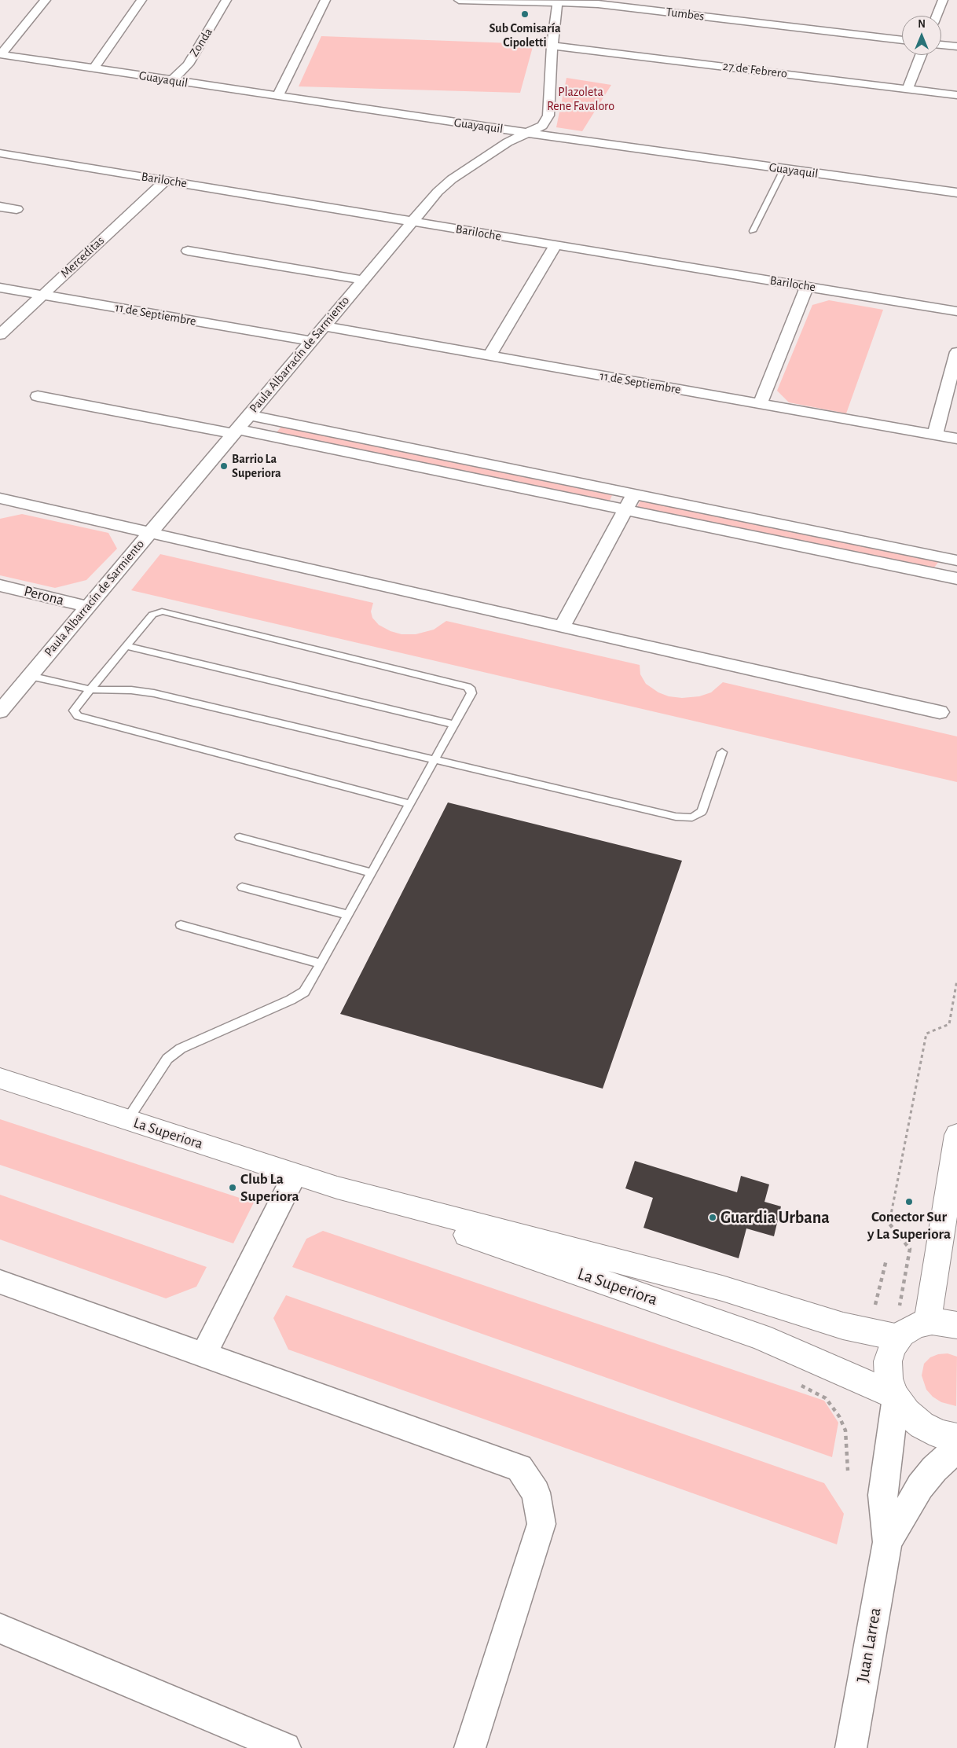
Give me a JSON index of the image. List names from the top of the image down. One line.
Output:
{"streets":{"main road":["La Superiora"],"street":["Tumbes","Zonda","27 de Febrero","Guayaquil","Bariloche","Merceditas","11 de Septiembre","Paula Albarracín de Sarmiento","Perona","Juan Larrea"]},"crossings":[["Tumbes","Paula Albarracín de Sarmiento"],["Zonda","Guayaquil"],["27 de Febrero","Paula Albarracín de Sarmiento"],["Guayaquil","Paula Albarracín de Sarmiento"],["Bariloche","Merceditas"],["Bariloche","Paula Albarracín de Sarmiento"],["Merceditas","11 de Septiembre"],["11 de Septiembre","Paula Albarracín de Sarmiento"],["Paula Albarracín de Sarmiento","Perona"],["La Superiora","Juan Larrea"]],"parks":["Plazoleta Rene Favaloro"],"places":["Sub Comisaría Cipoletti","Barrio La Superiora","Club La Superiora","Conector Sur y La Superiora","Guardia Urbana"],"north":"top"}
